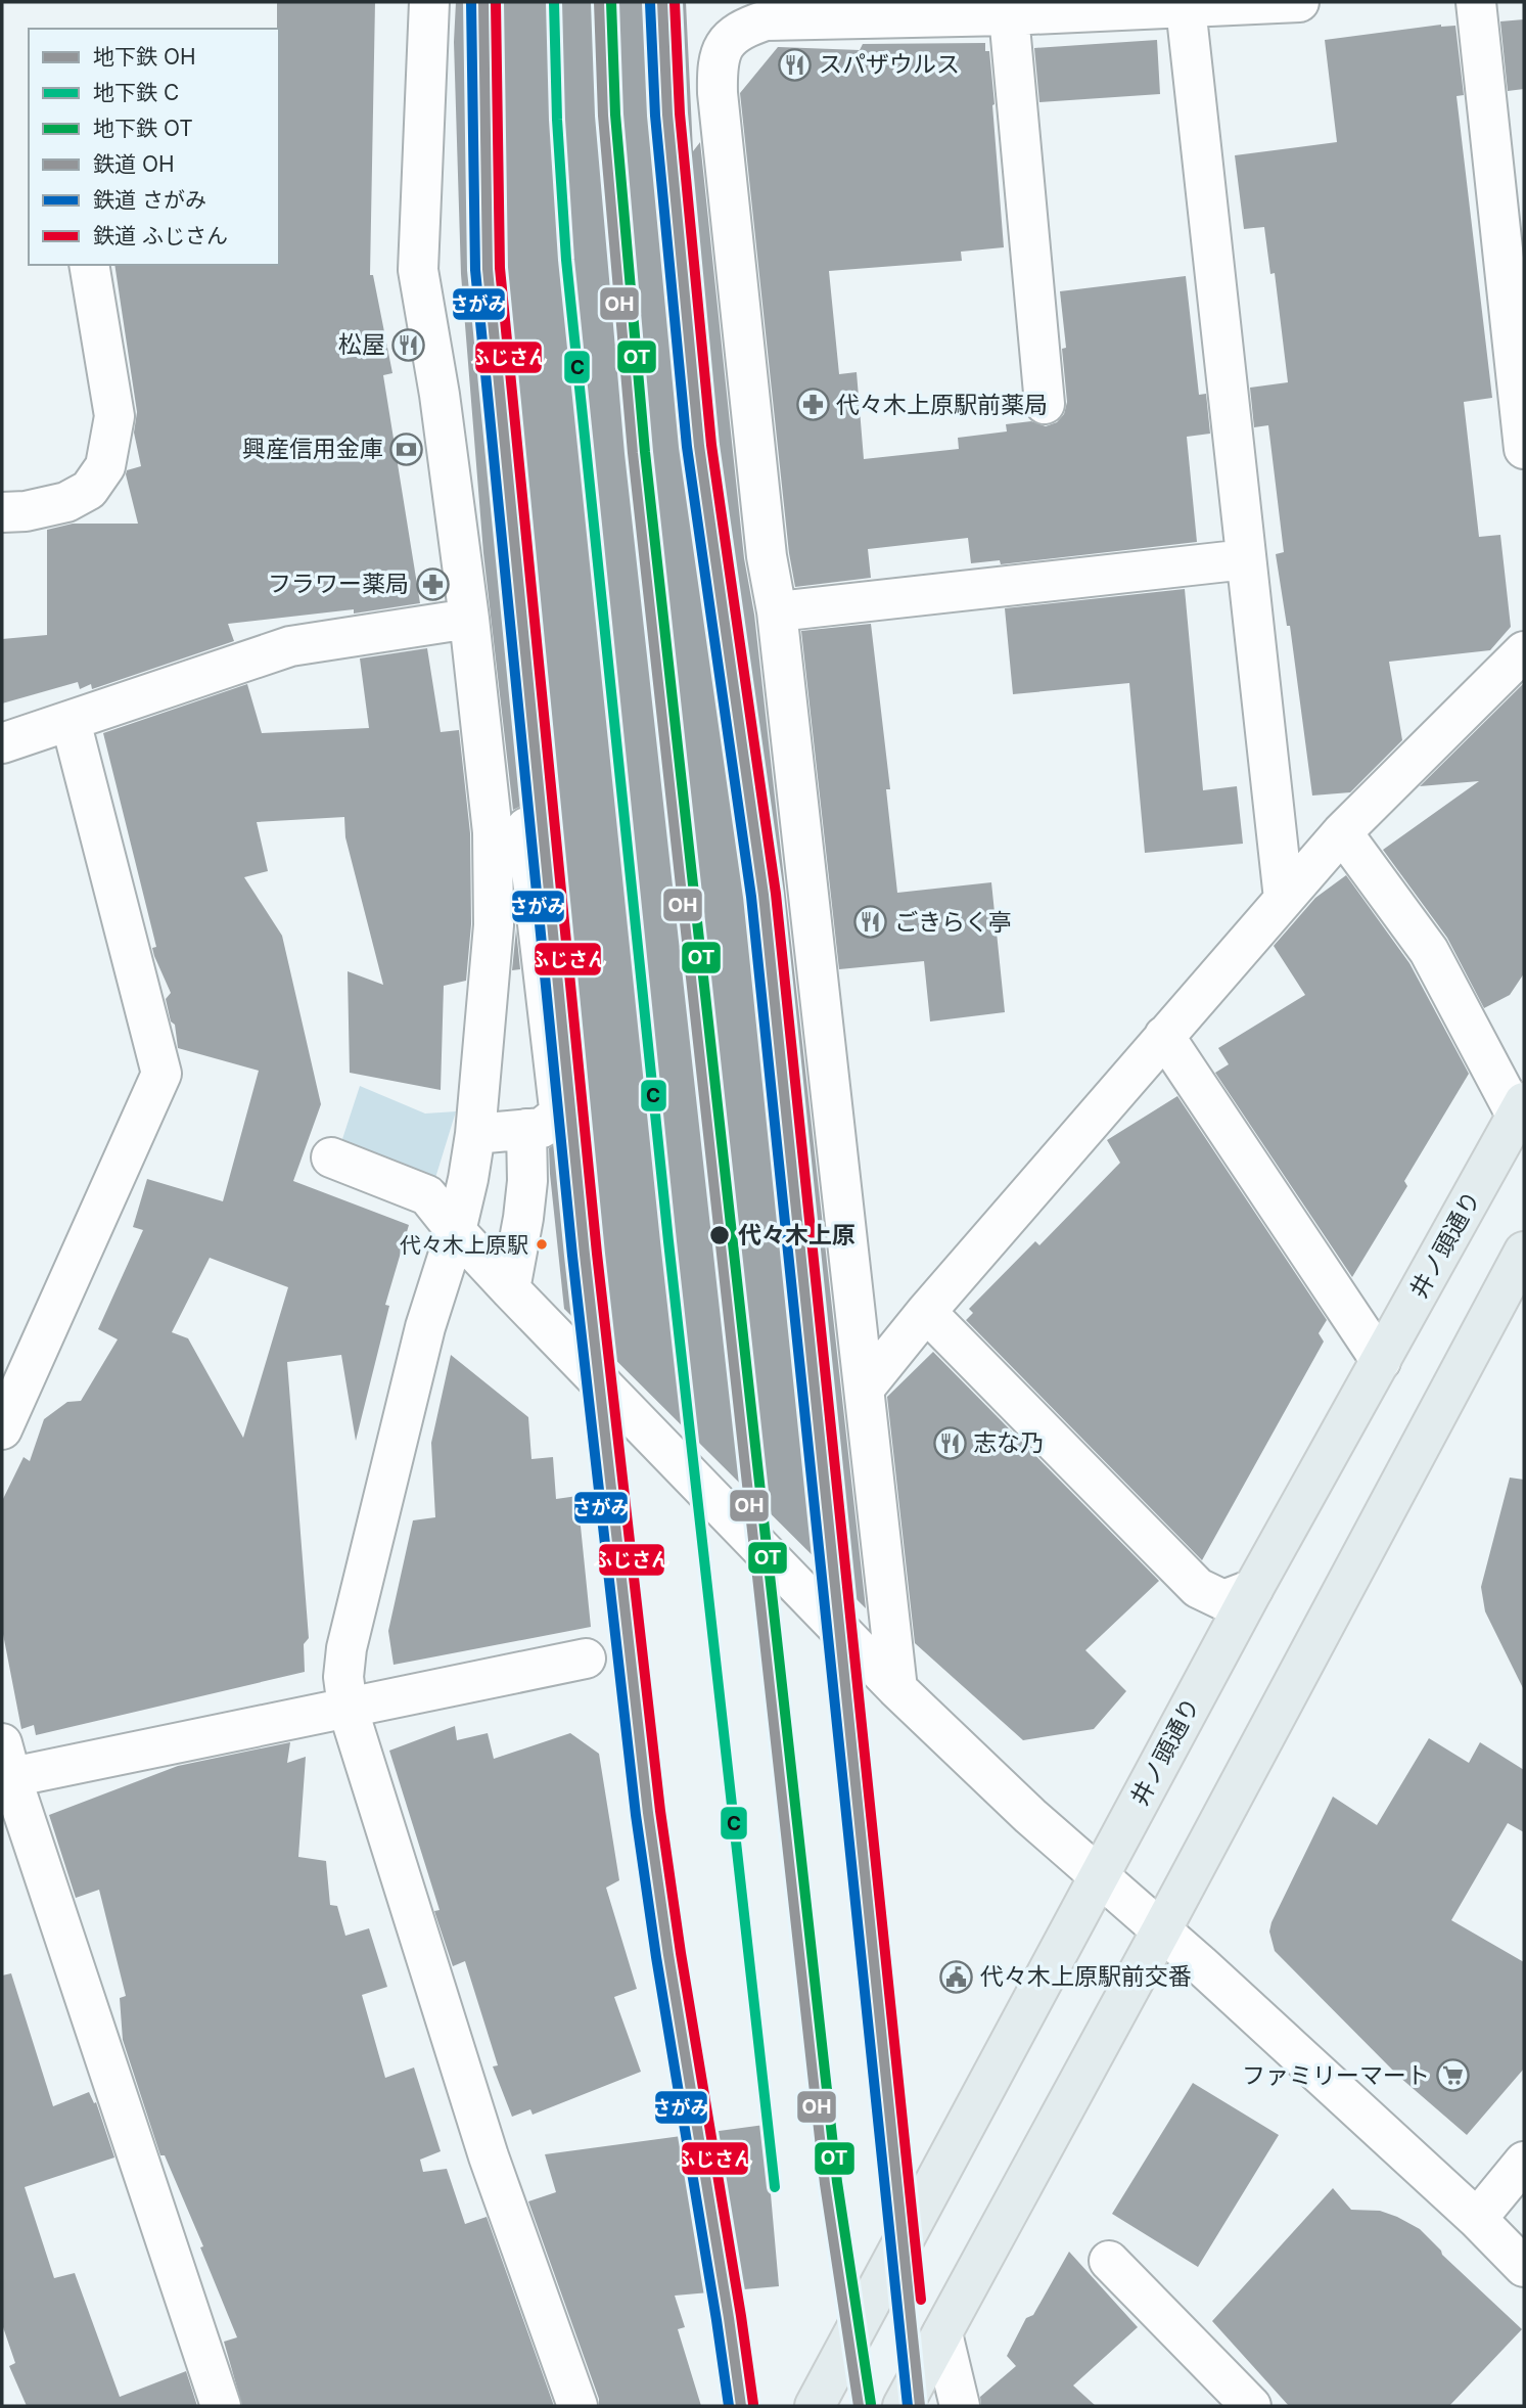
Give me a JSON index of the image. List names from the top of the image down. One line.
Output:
{"streets":{"main road":["井ノ頭通り"]},"places":{"restaurant":["スパザウルス","松屋","ごきらく亭","志な乃"],"pharmacy":["代々木上原駅前薬局","フラワー薬局"],"bank":["興産信用金庫"],"other":["代々木上原","代々木上原駅"],"public building":["代々木上原駅前交番"],"supermarket":["ファミリーマート"]},"lines":["metro line OH","metro line C","metro line OT","rail line OH","rail line さがみ","rail line ふじさん"],"legend":["地下鉄 OH","地下鉄 C","地下鉄 OT","鉄道 OH","鉄道 さがみ","鉄道 ふじさん"]}
